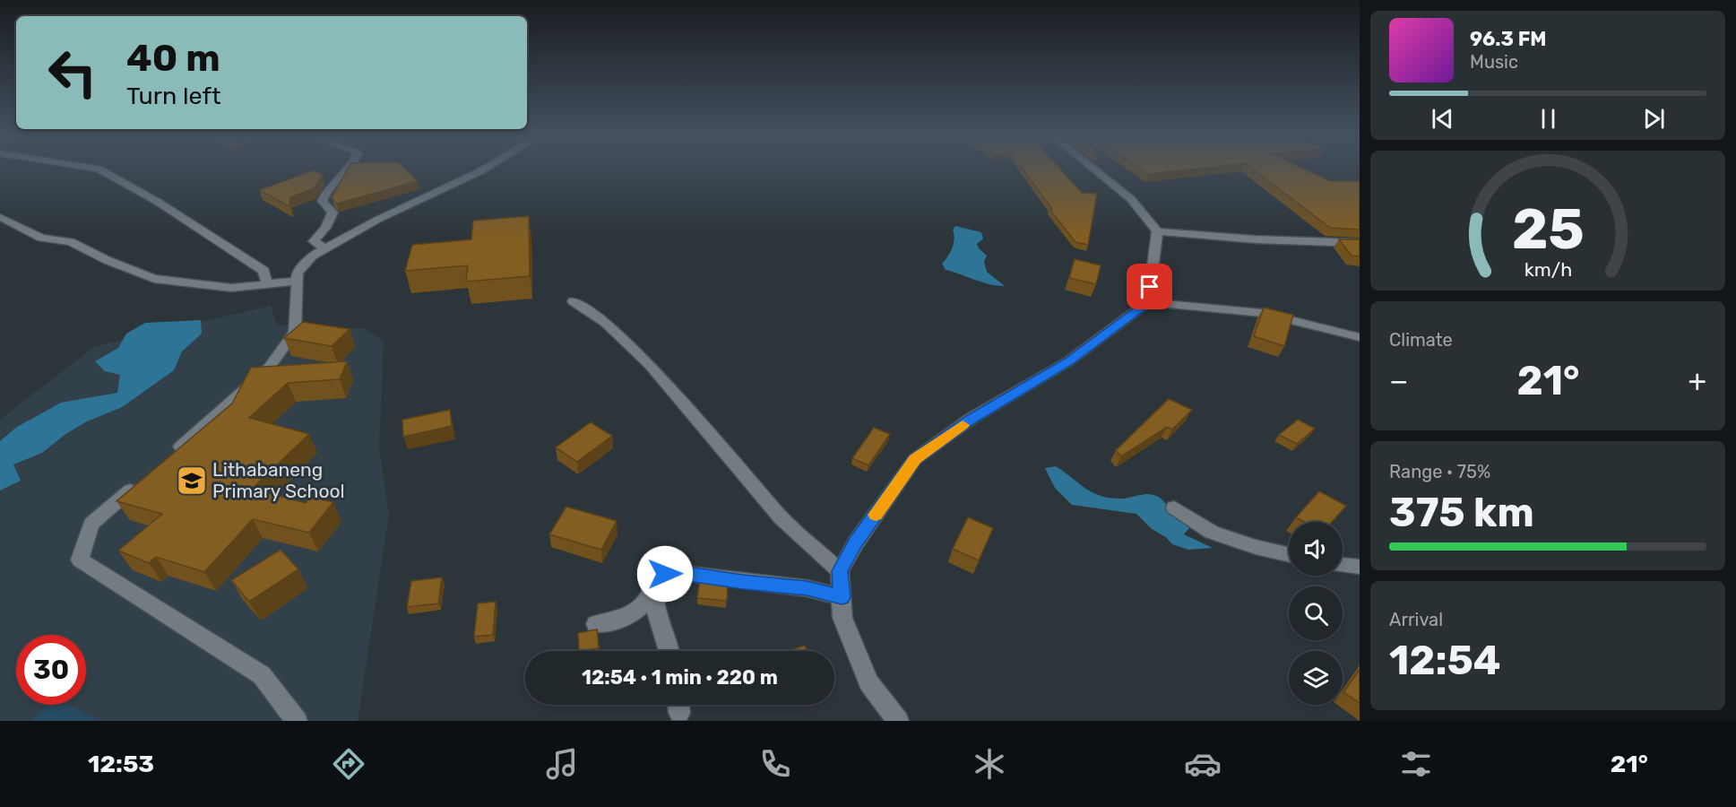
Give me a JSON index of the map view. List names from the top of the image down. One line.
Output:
{"places":{"school or university":["Lithabaneng Primary School"]},"page":{"turn":["40 m","Turn left"],"song":["96.3 FM","Music"],"tile":["Climate",["Range · 75%","375 km"],["Arrival","12:54"]],"heat":["−","21°","+"],"limit":"30","trip":"12:54 · 1 min · 220 m","tabs":["12:53","21°"],"gauge":["25","km/h"]}}
